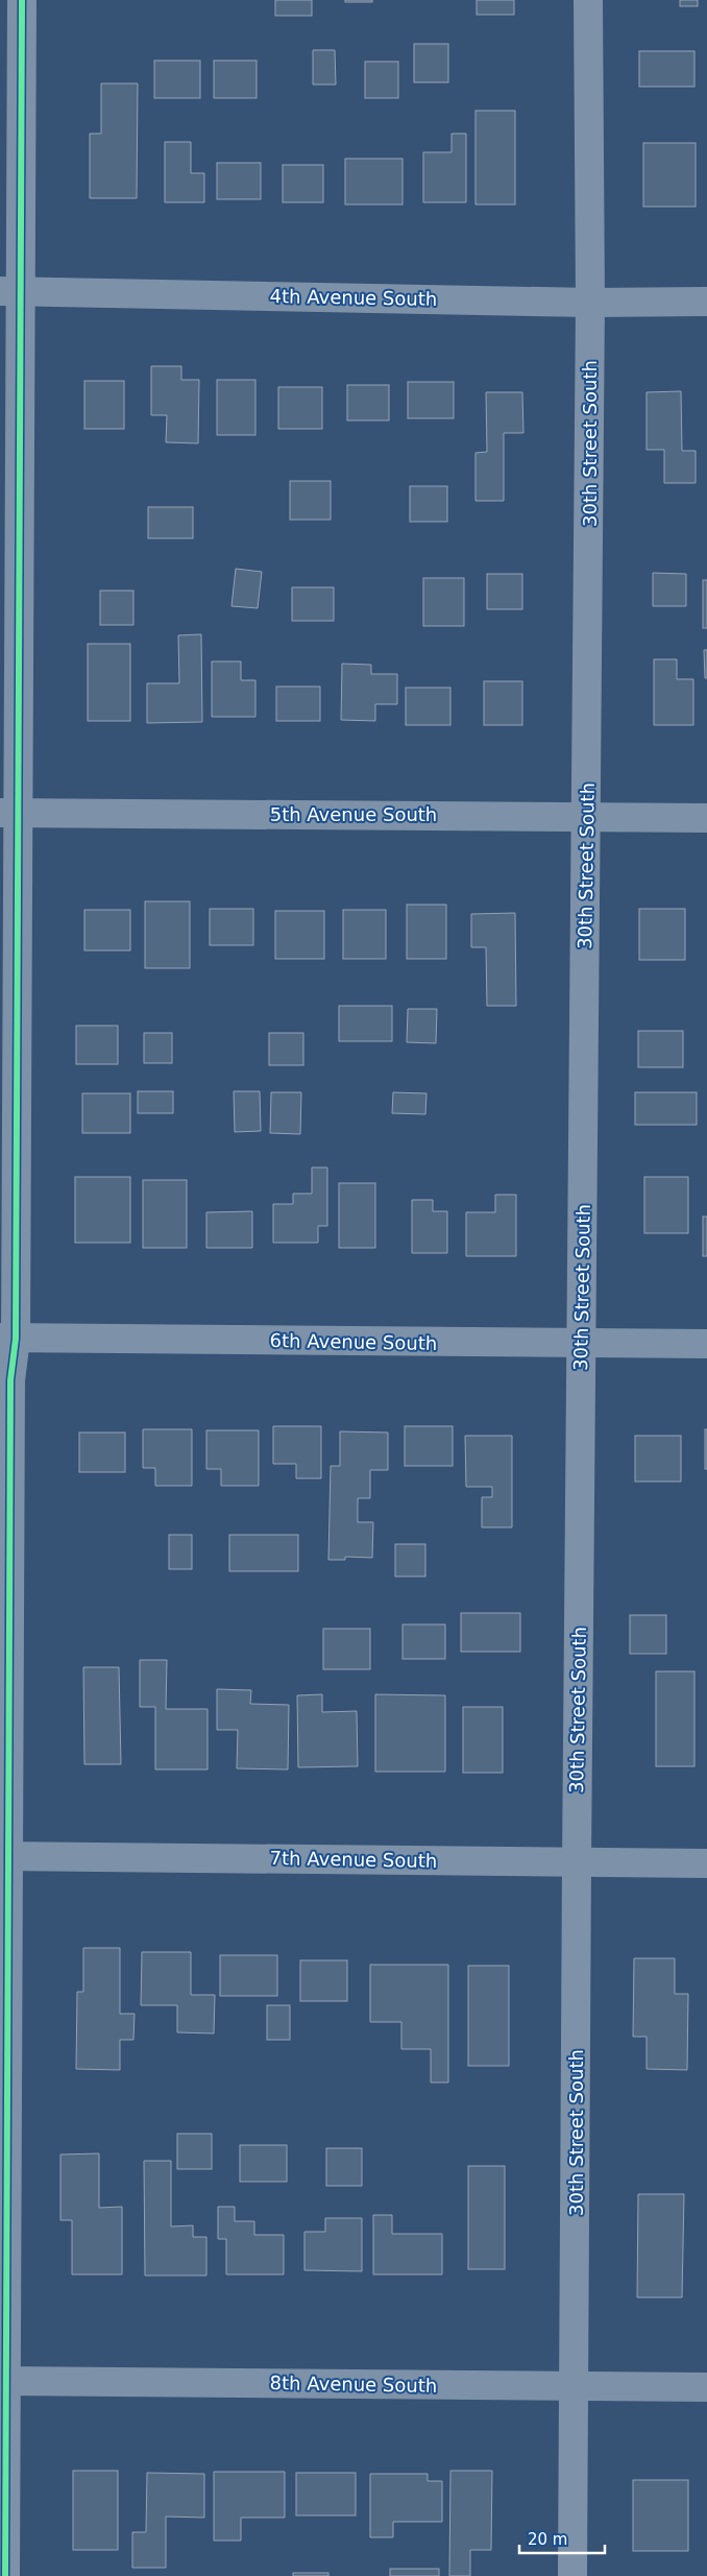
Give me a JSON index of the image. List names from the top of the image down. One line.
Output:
{"streets":{"street":["4th Avenue South","30th Street South","5th Avenue South","6th Avenue South","7th Avenue South","8th Avenue South"]},"crossings":[["4th Avenue South","30th Street South"],["30th Street South","5th Avenue South"],["30th Street South","6th Avenue South"],["30th Street South","7th Avenue South"],["30th Street South","8th Avenue South"]],"scale_bar":"20 m"}
